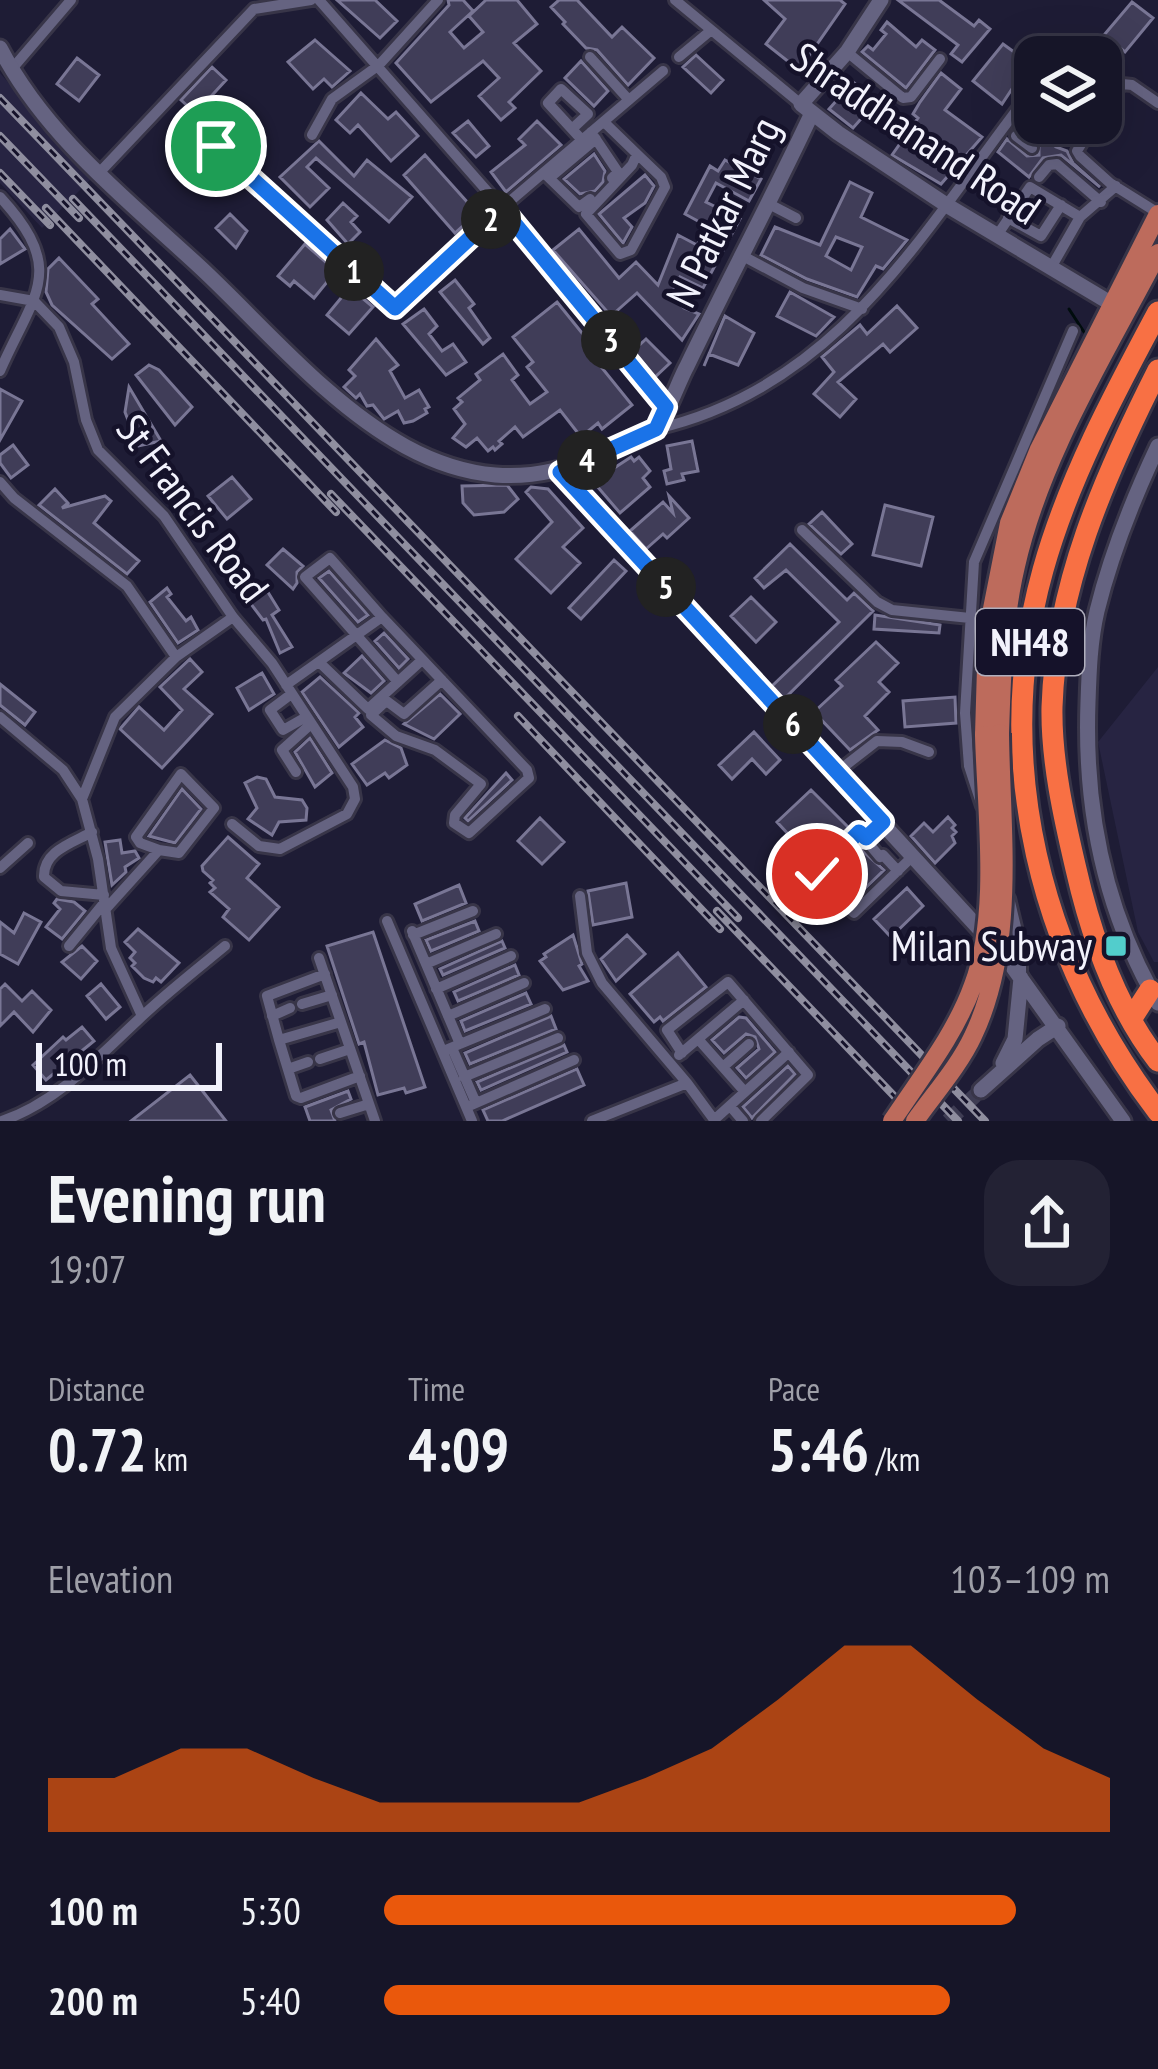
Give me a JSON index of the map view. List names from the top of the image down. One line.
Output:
{"streets":{"highway":["NH48"],"street":["Shraddhanand Road","N Patkar Marg","St Francis Road"]},"crossings":[["Shraddhanand Road","N Patkar Marg"]],"places":{"transit":["Milan Subway"]},"scale_bar":"100 m","page":{"pins":["2","1","3","4","5","6"],"scale":"100 m","heading":["Evening run","19:07"],"stats":[["Distance","0.72 km"],["Time","4:09"],["Pace","5:46 /km"]],"chart":["Elevation","103–109 m"],"list":[{"name":"100 m","note":"5:30"},{"name":"200 m","note":"5:40"}]}}
